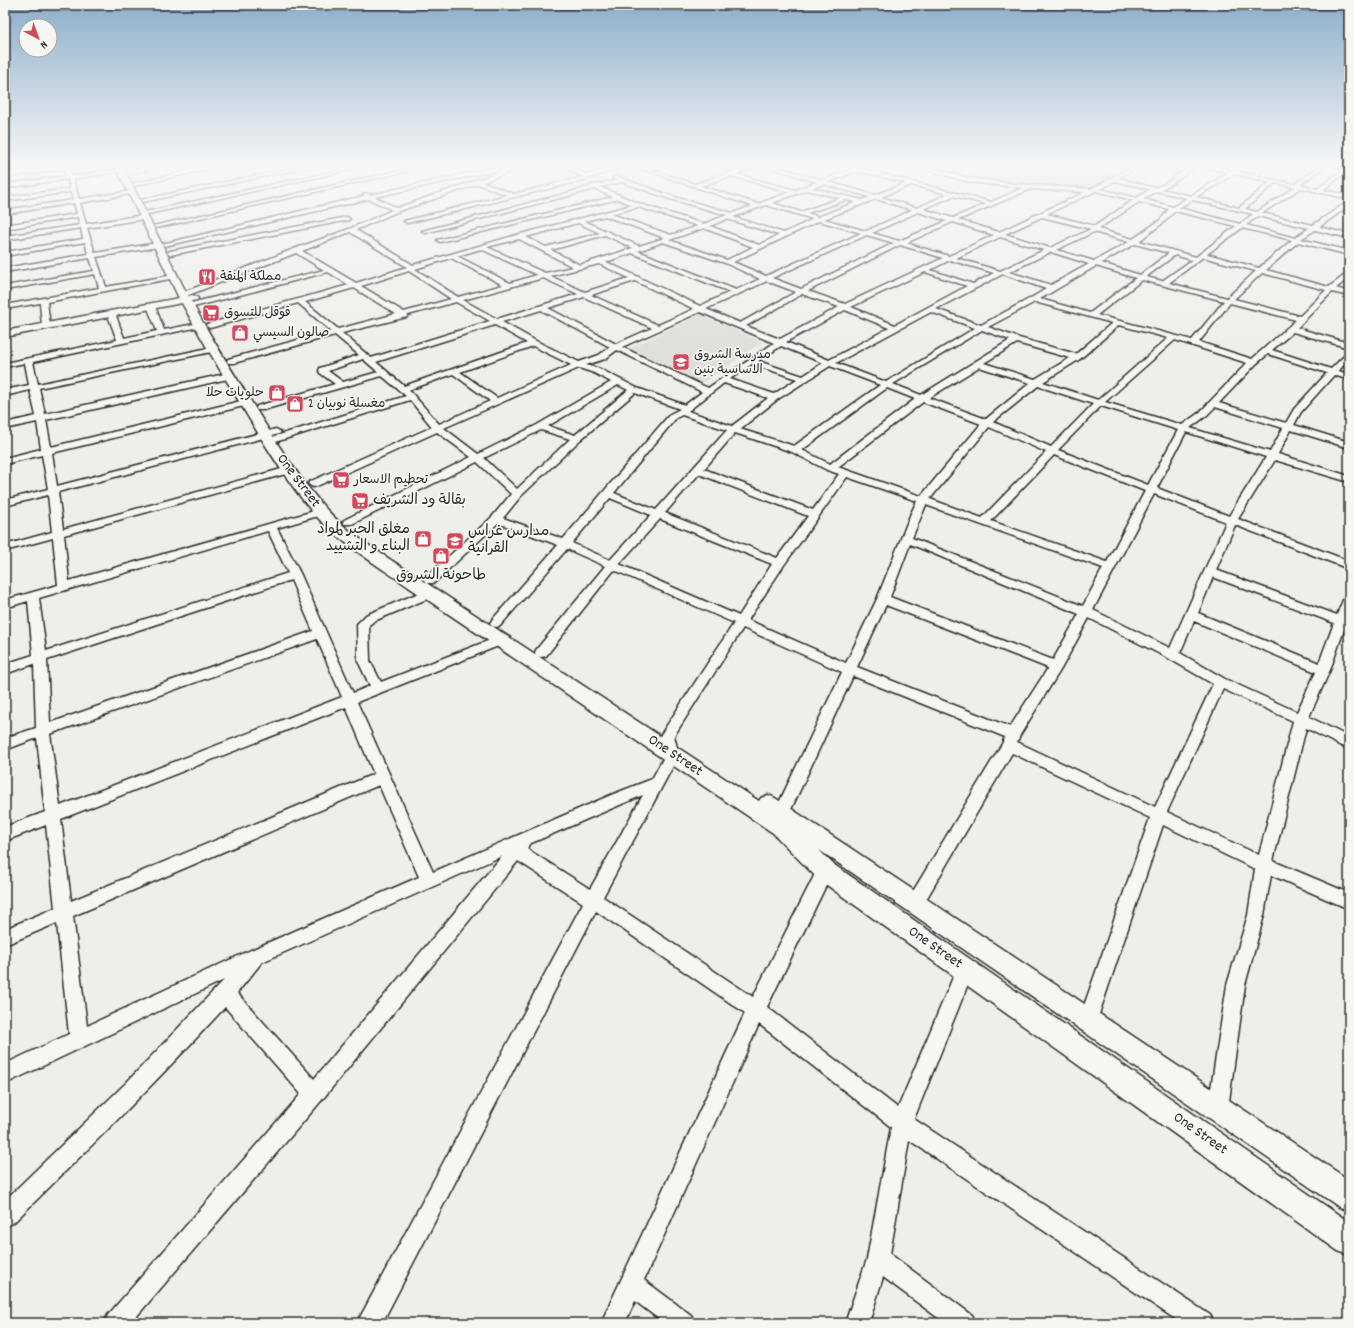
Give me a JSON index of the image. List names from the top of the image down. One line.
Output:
{"streets":{"street":["One Street"]},"places":{"restaurant":["مملكة المنقة"],"supermarket":["قوقل للتسوق","تحطيم الاسعار","بقالة ود الشريف"],"shop":["صالون السيسي","حلويات حلا","مغسلة نوبيان 2","مغلق الحبر لمواد البناء و التشييد","طاحونة الشروق"],"school or university":["مدرسة الشروق الاساسية بنين","مدارس غراس القرانية"]},"north":"bottom right"}
